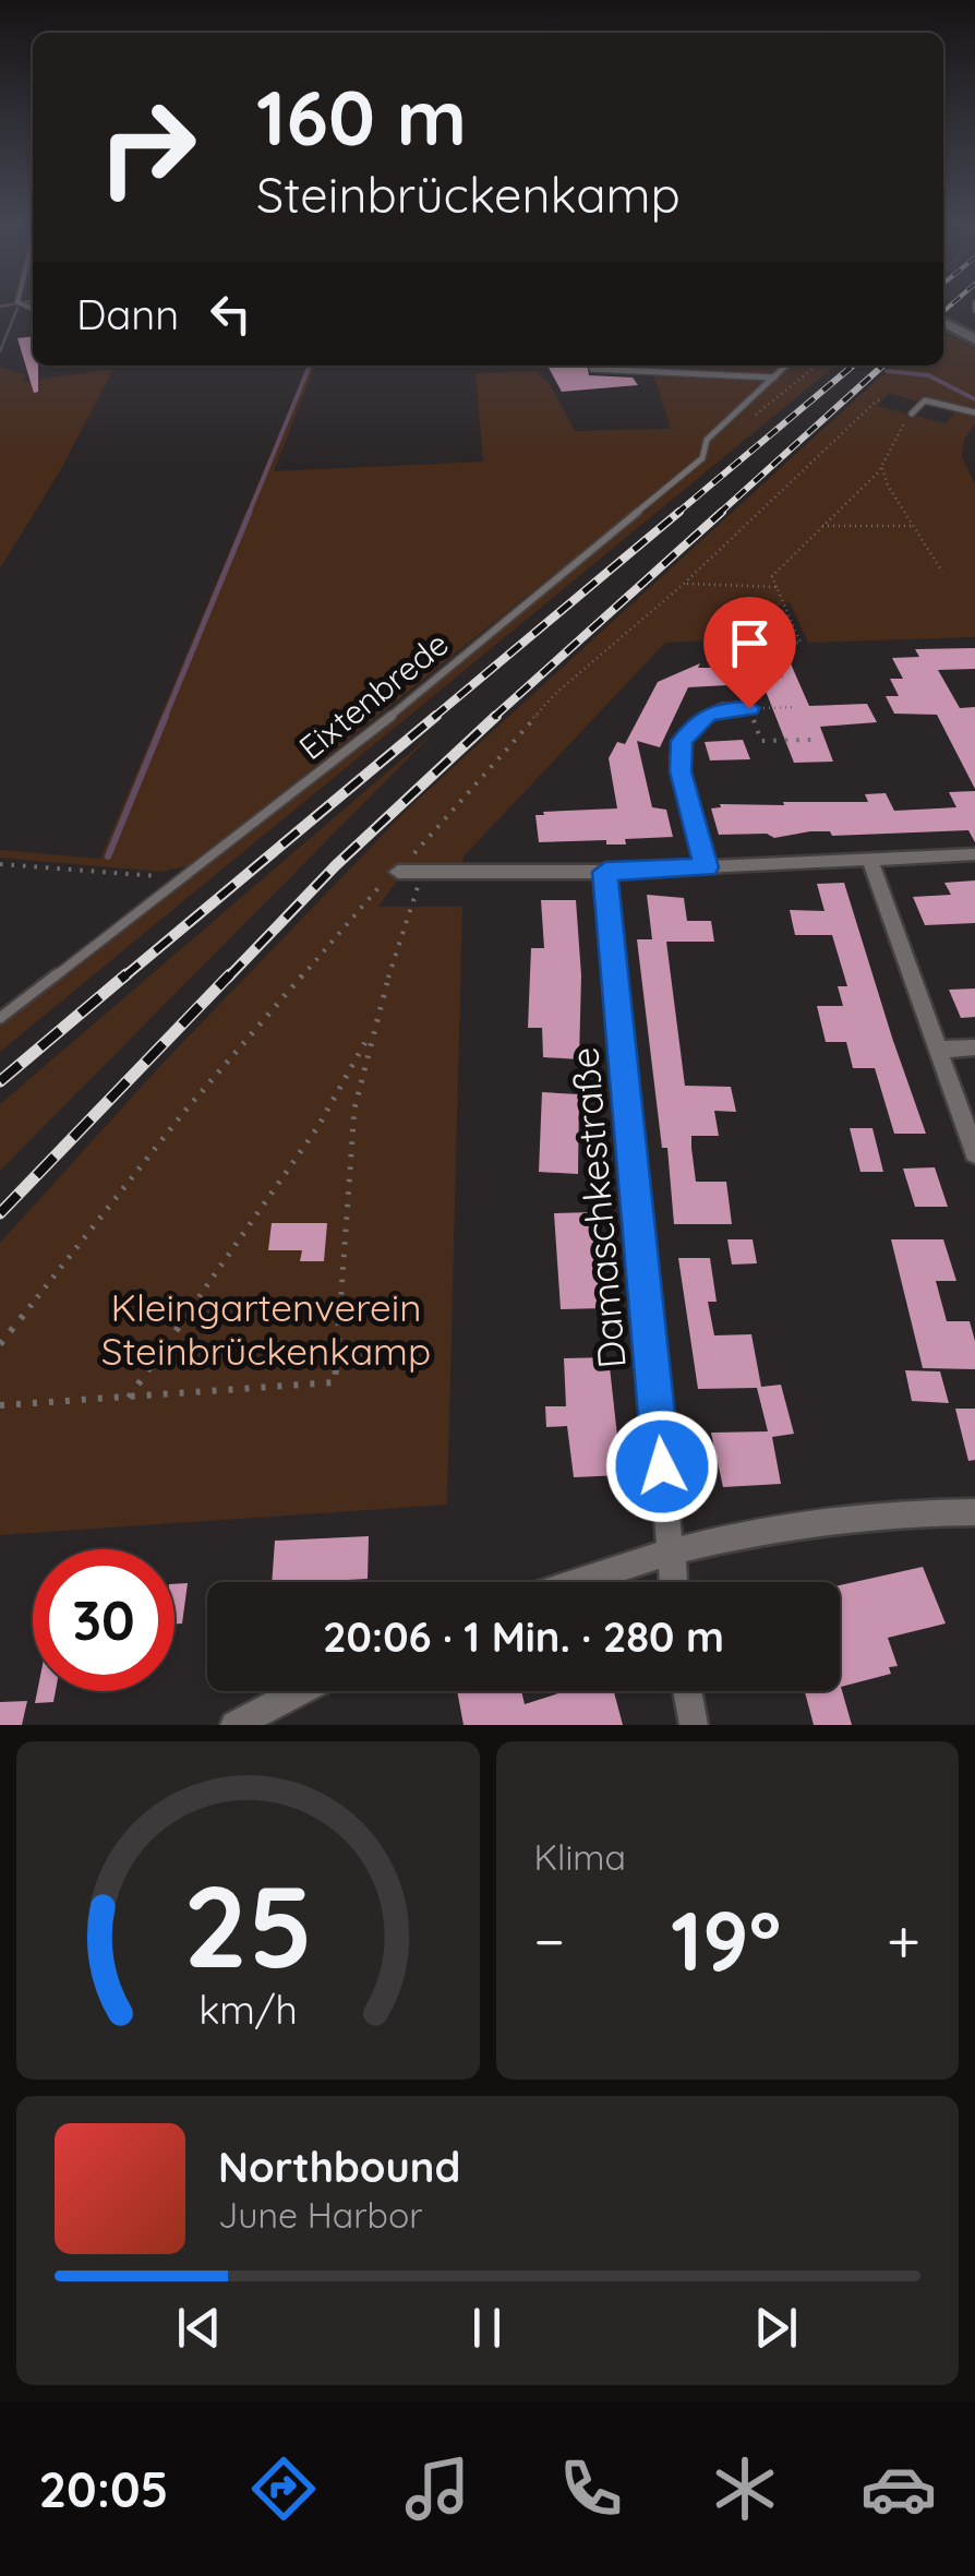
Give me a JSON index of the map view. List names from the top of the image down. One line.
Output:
{"streets":{"street":["Damaschkestraße"],"lane":["Eixtenbrede"]},"parks":["Kleingartenverein Steinbrückenkamp"],"page":{"turn":["160 m","Steinbrückenkamp"],"then":"Dann","limit":"30","trip":"20:06 · 1 Min. · 280 m","tile":"Klima","heat":["−","19°","+"],"song":["Northbound","June Harbor"],"tabs":"20:05","gauge":["25","km/h"]}}
